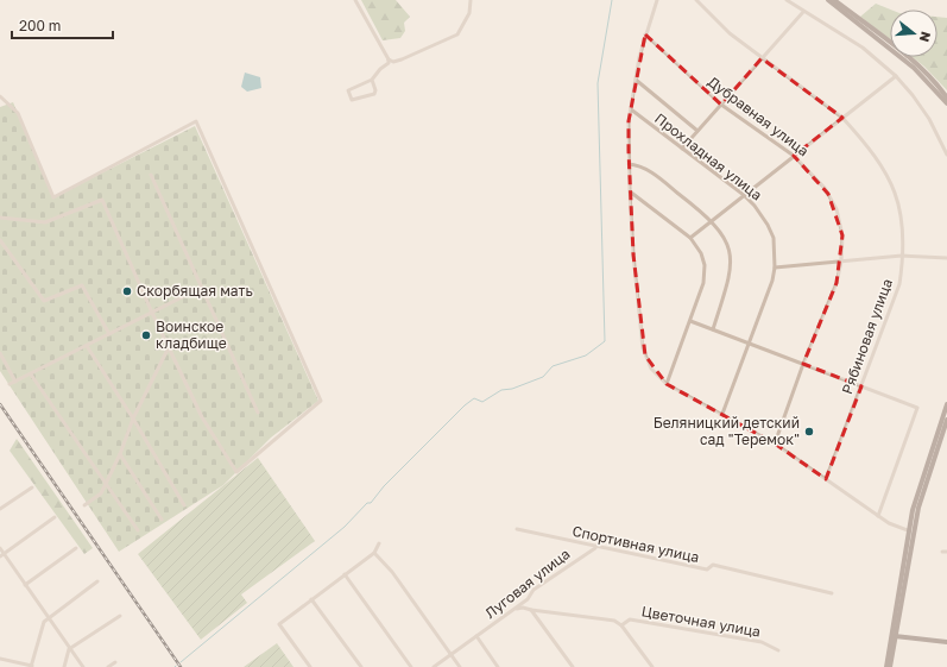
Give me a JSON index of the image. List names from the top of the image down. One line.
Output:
{"streets":{"street":["Дубравная улица","Прохладная улица","Рябиновая улица","Спортивная улица","Луговая улица","Цветочная улица"]},"crossings":[["Спортивная улица","Луговая улица"]],"places":["Скорбящая мать","Воинское кладбище","Беляницкий детский сад \"Теремок\""],"scale_bar":"200 m","north":"right"}
